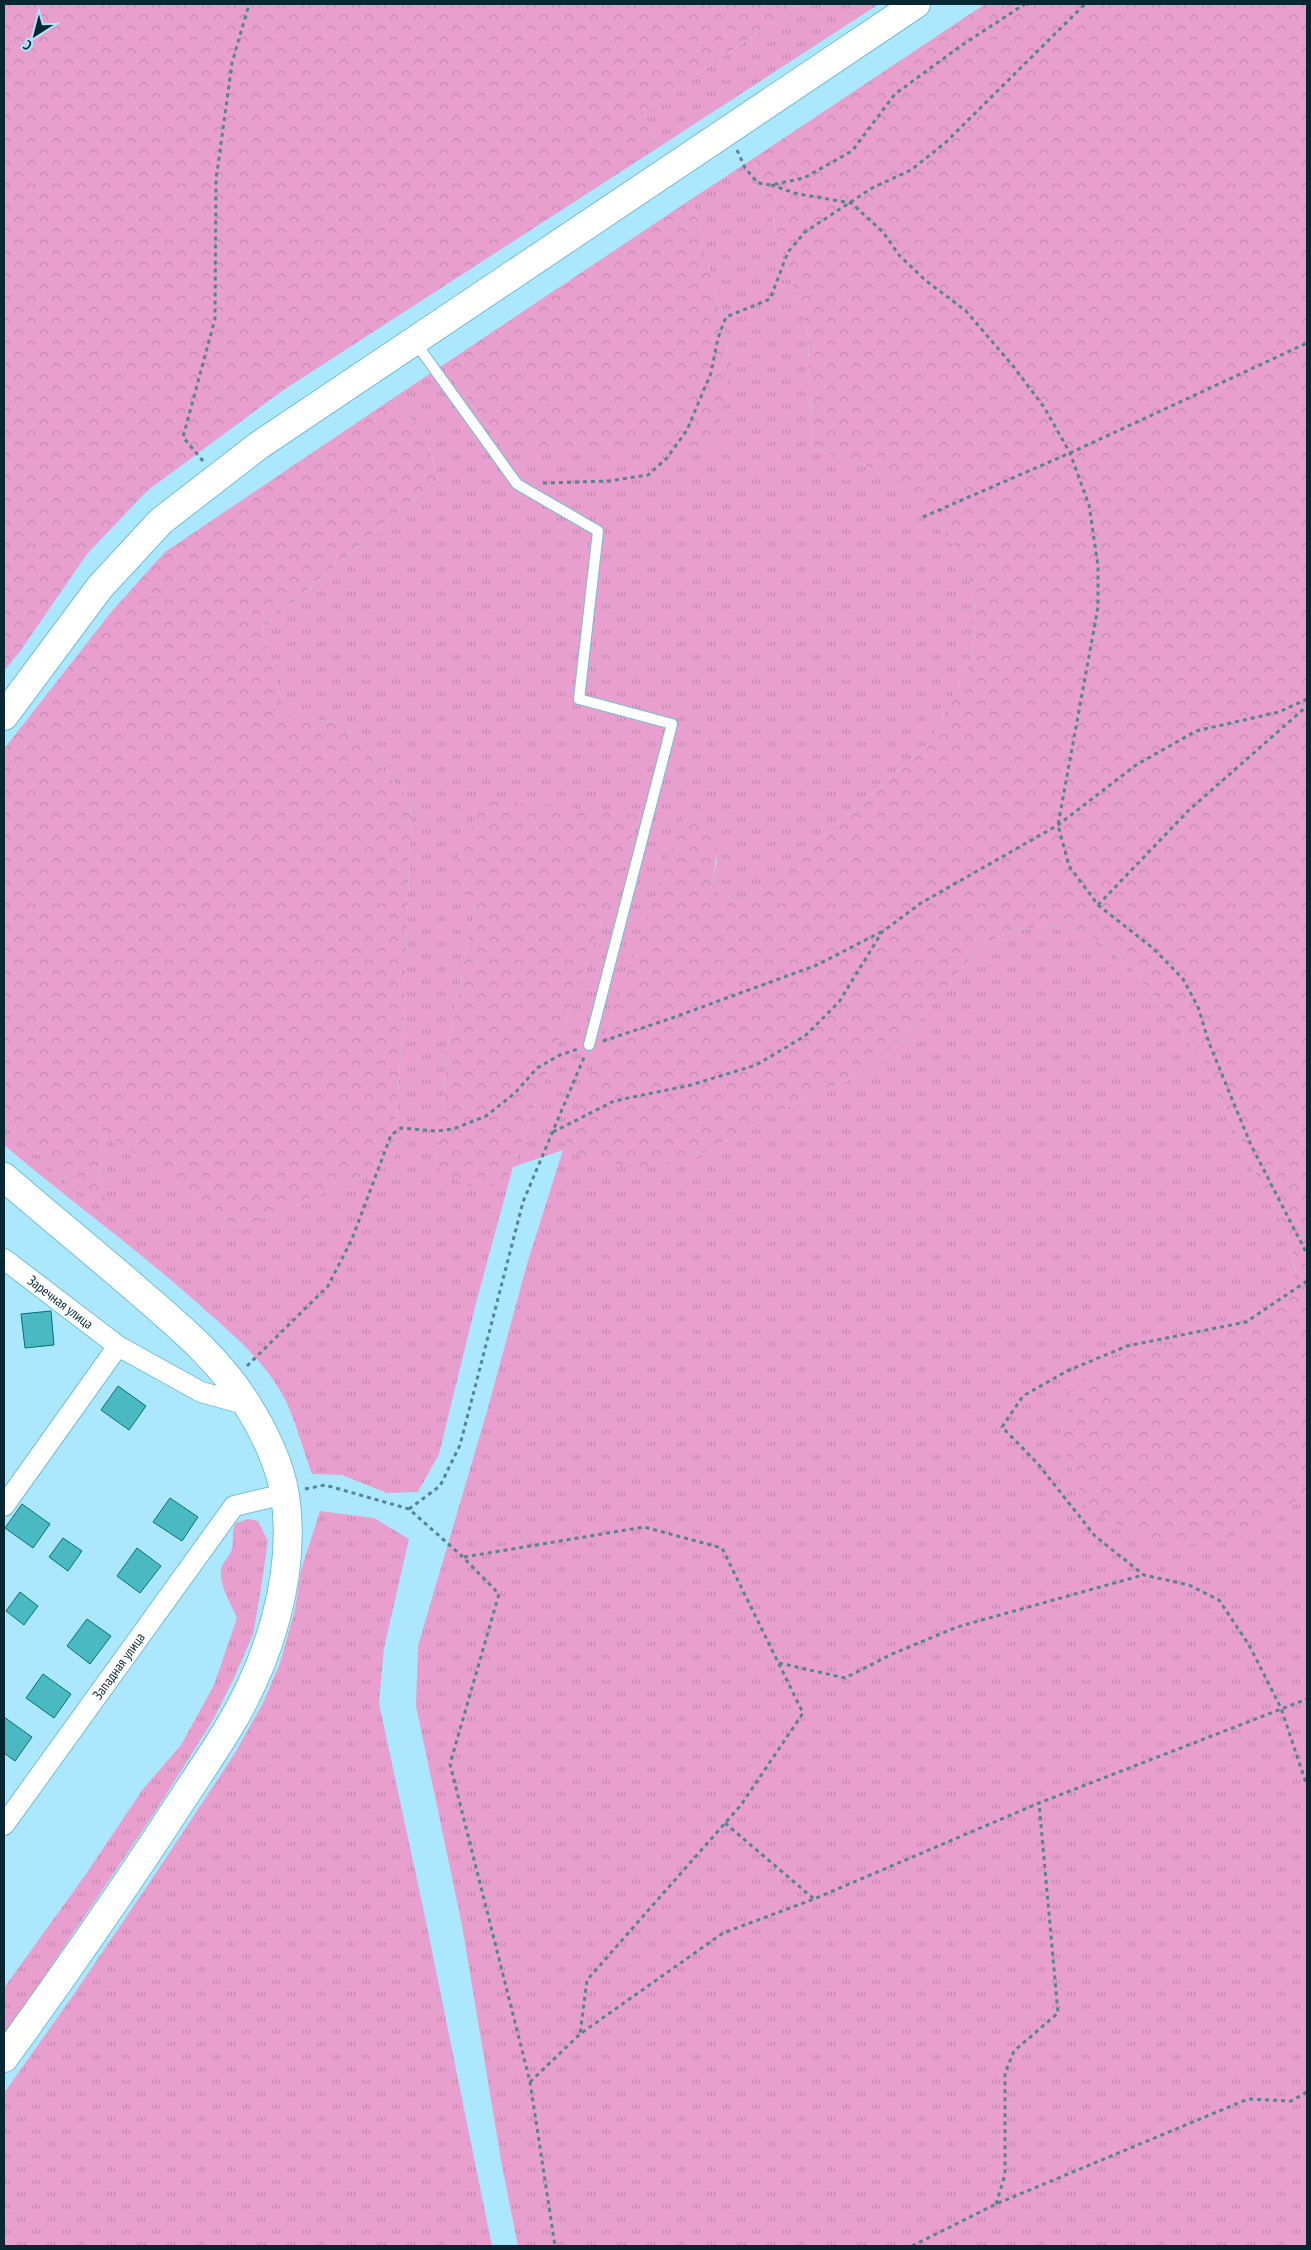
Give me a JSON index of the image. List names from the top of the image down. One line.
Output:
{"streets":{"street":["Заречная улица","Западная улица"]},"north":"bottom left"}
